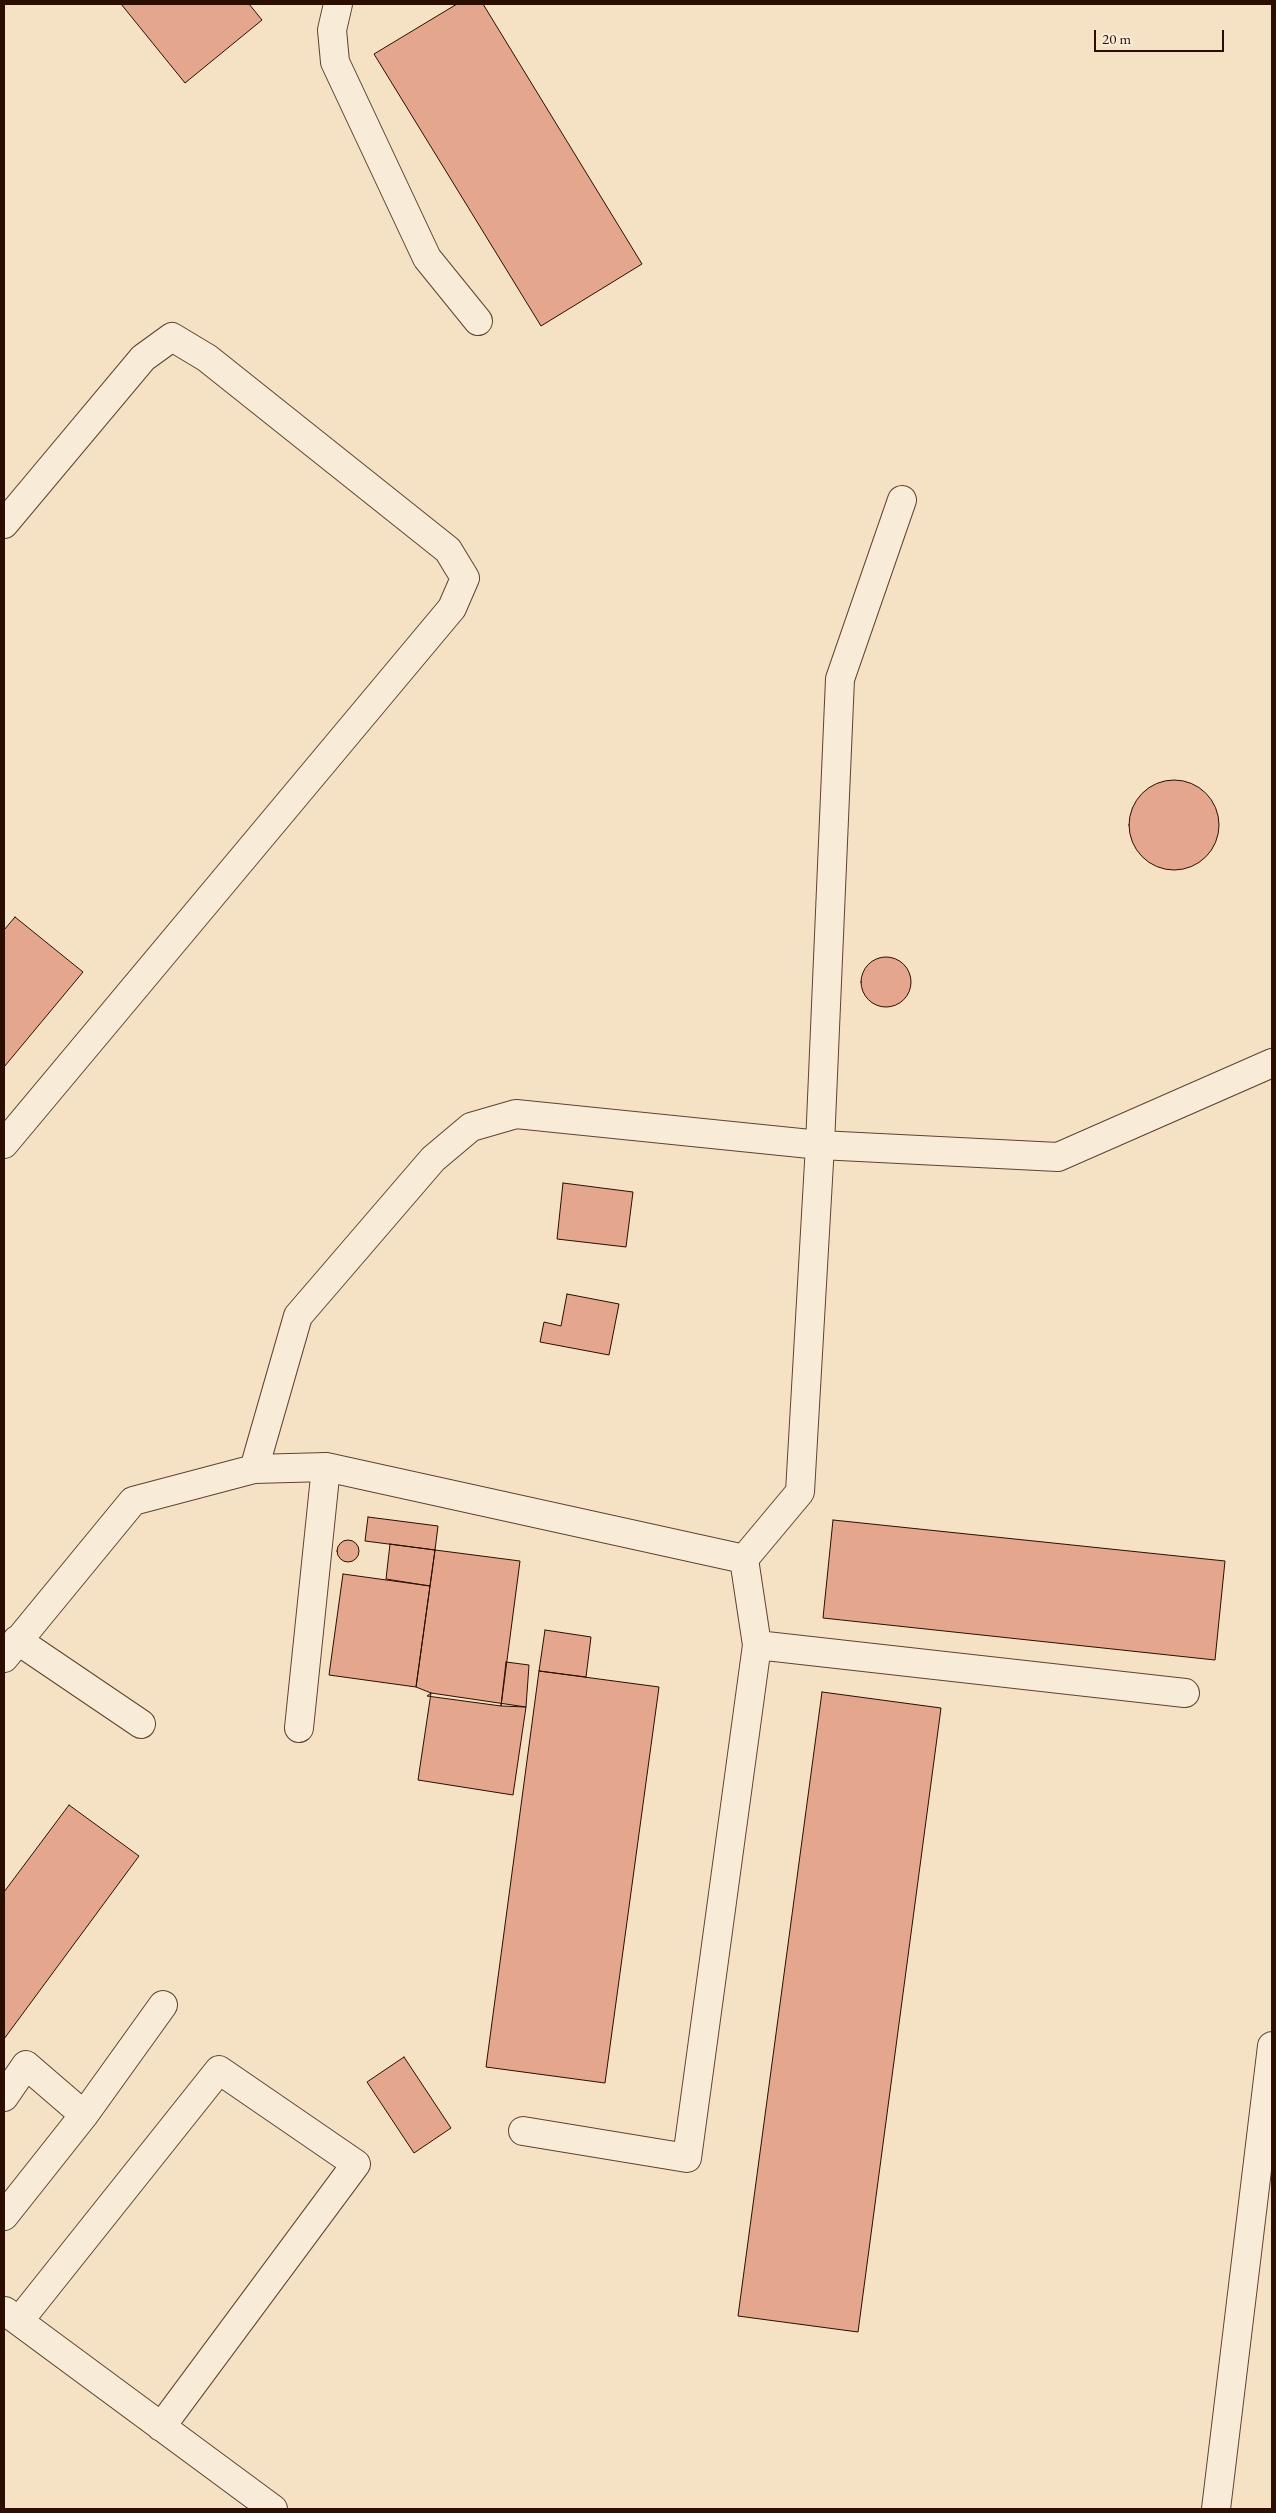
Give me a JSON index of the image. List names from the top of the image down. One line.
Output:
{"scale_bar":"20 m"}
